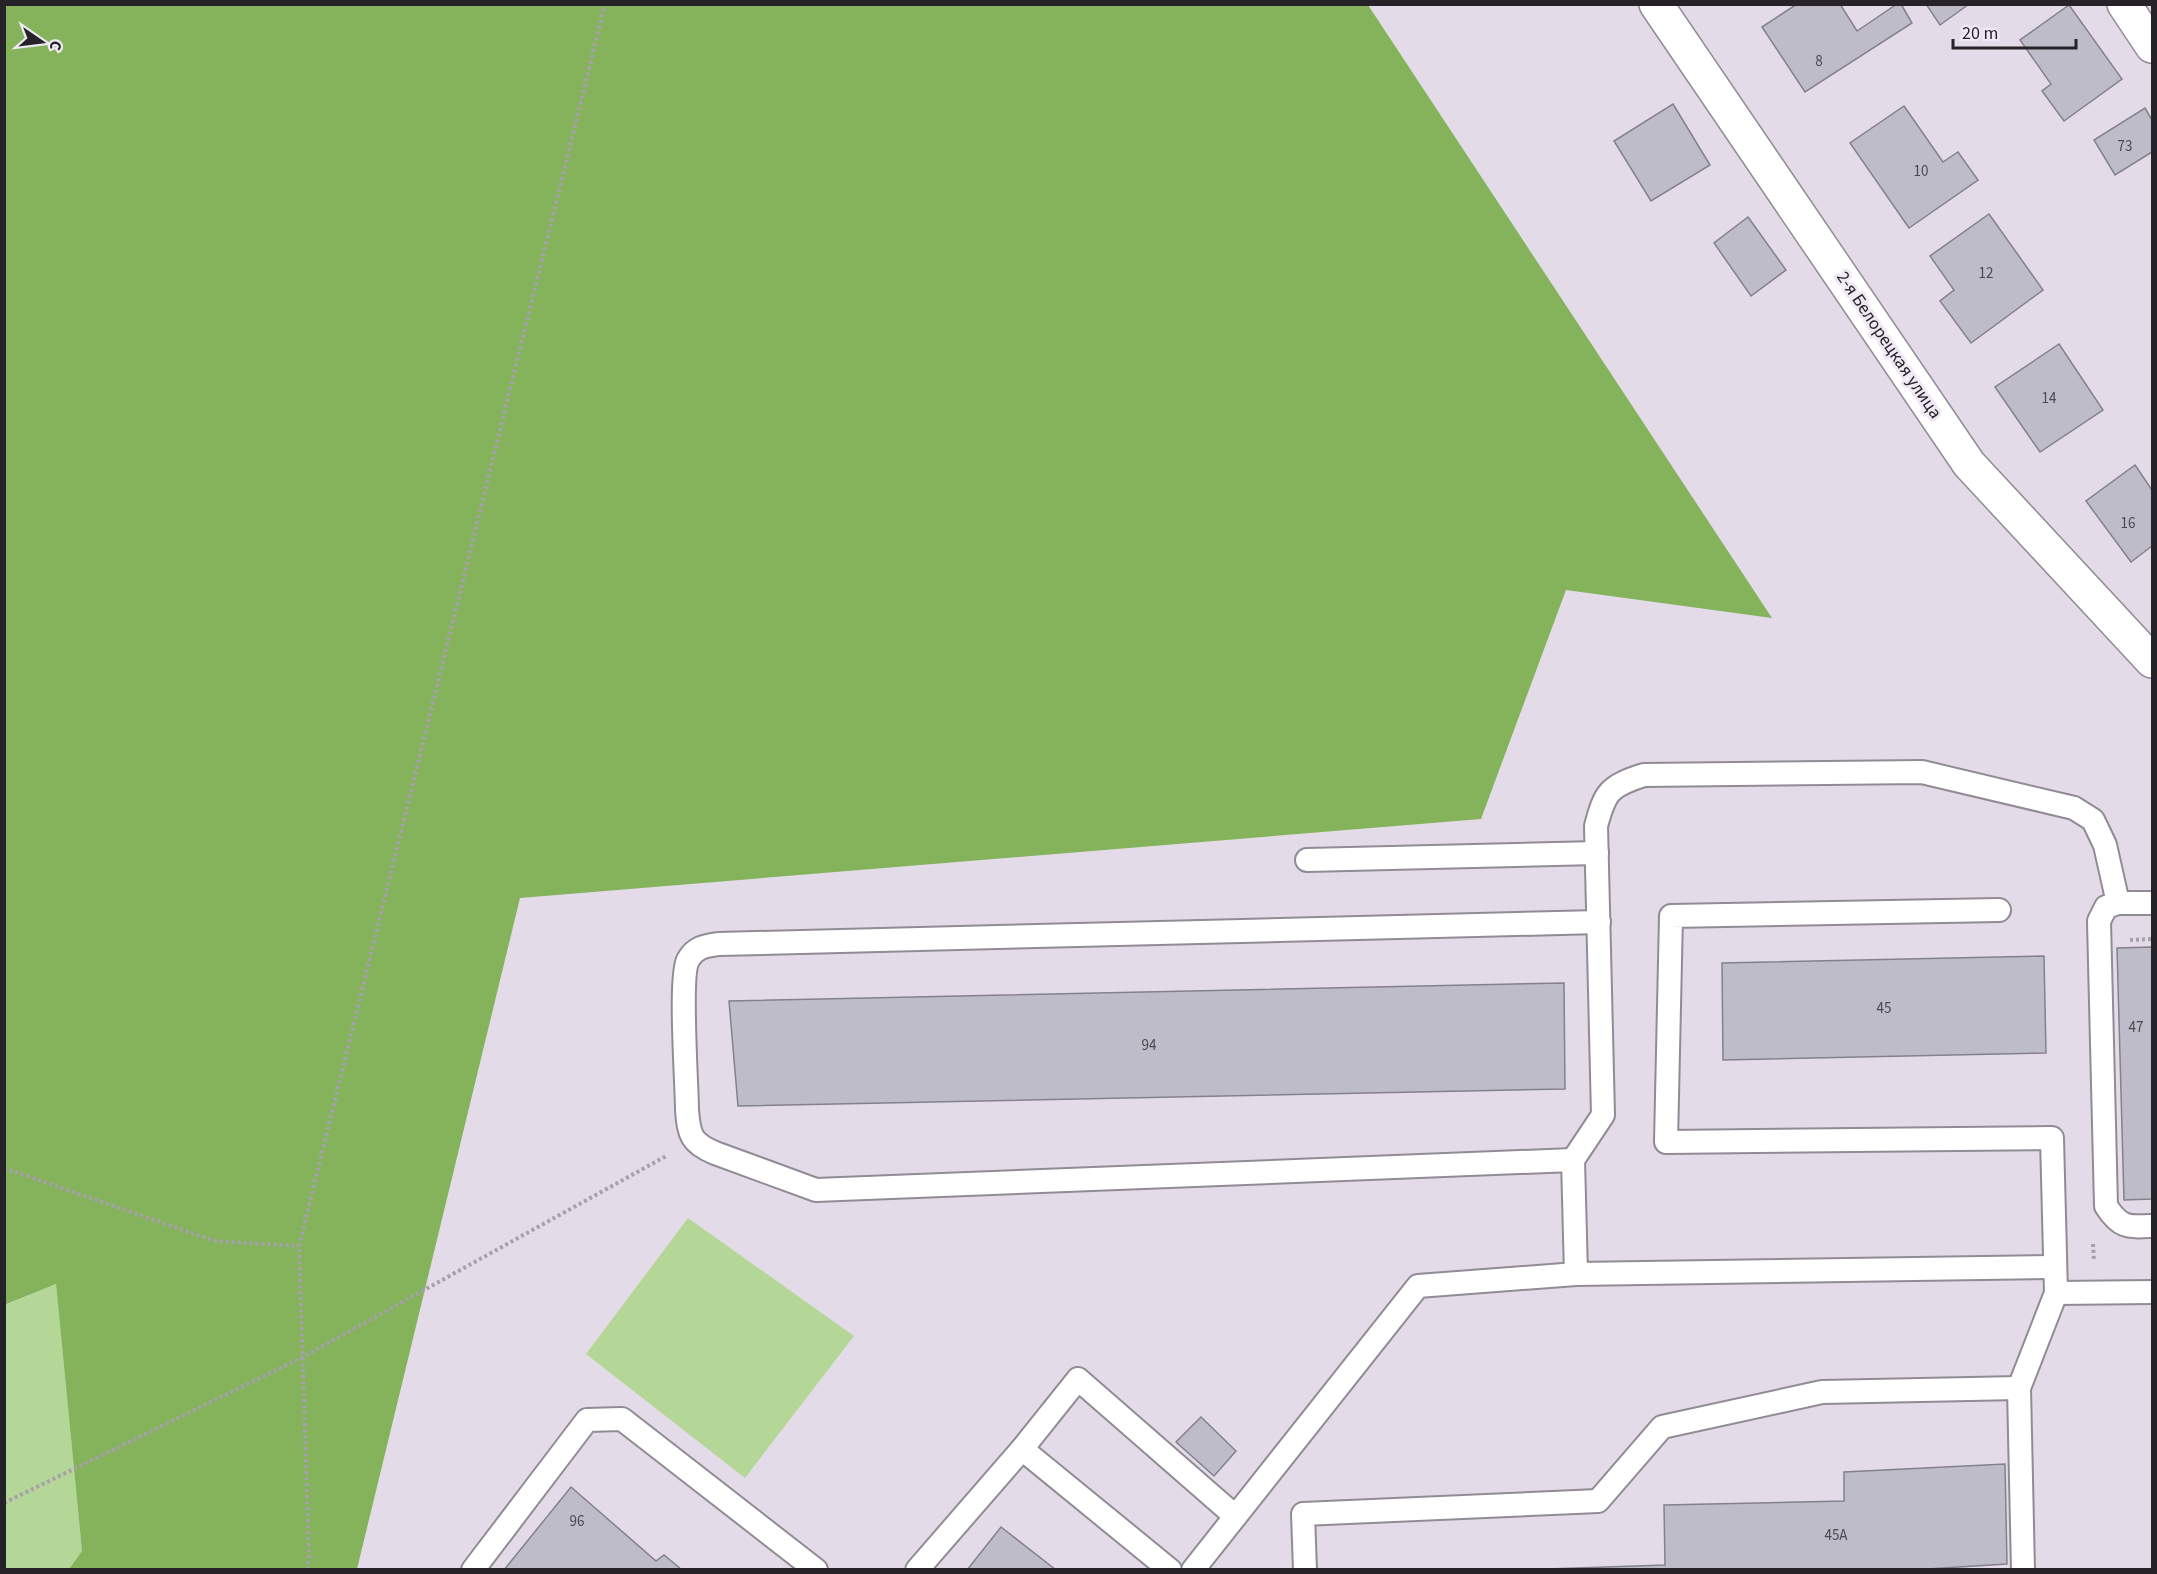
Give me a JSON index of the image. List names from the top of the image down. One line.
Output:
{"streets":{"street":["2-я Белорецкая улица"]},"house_numbers":["8","73","10","12","14","16","45","47","94","96","45А"],"scale_bar":"20 m","north":"right"}
